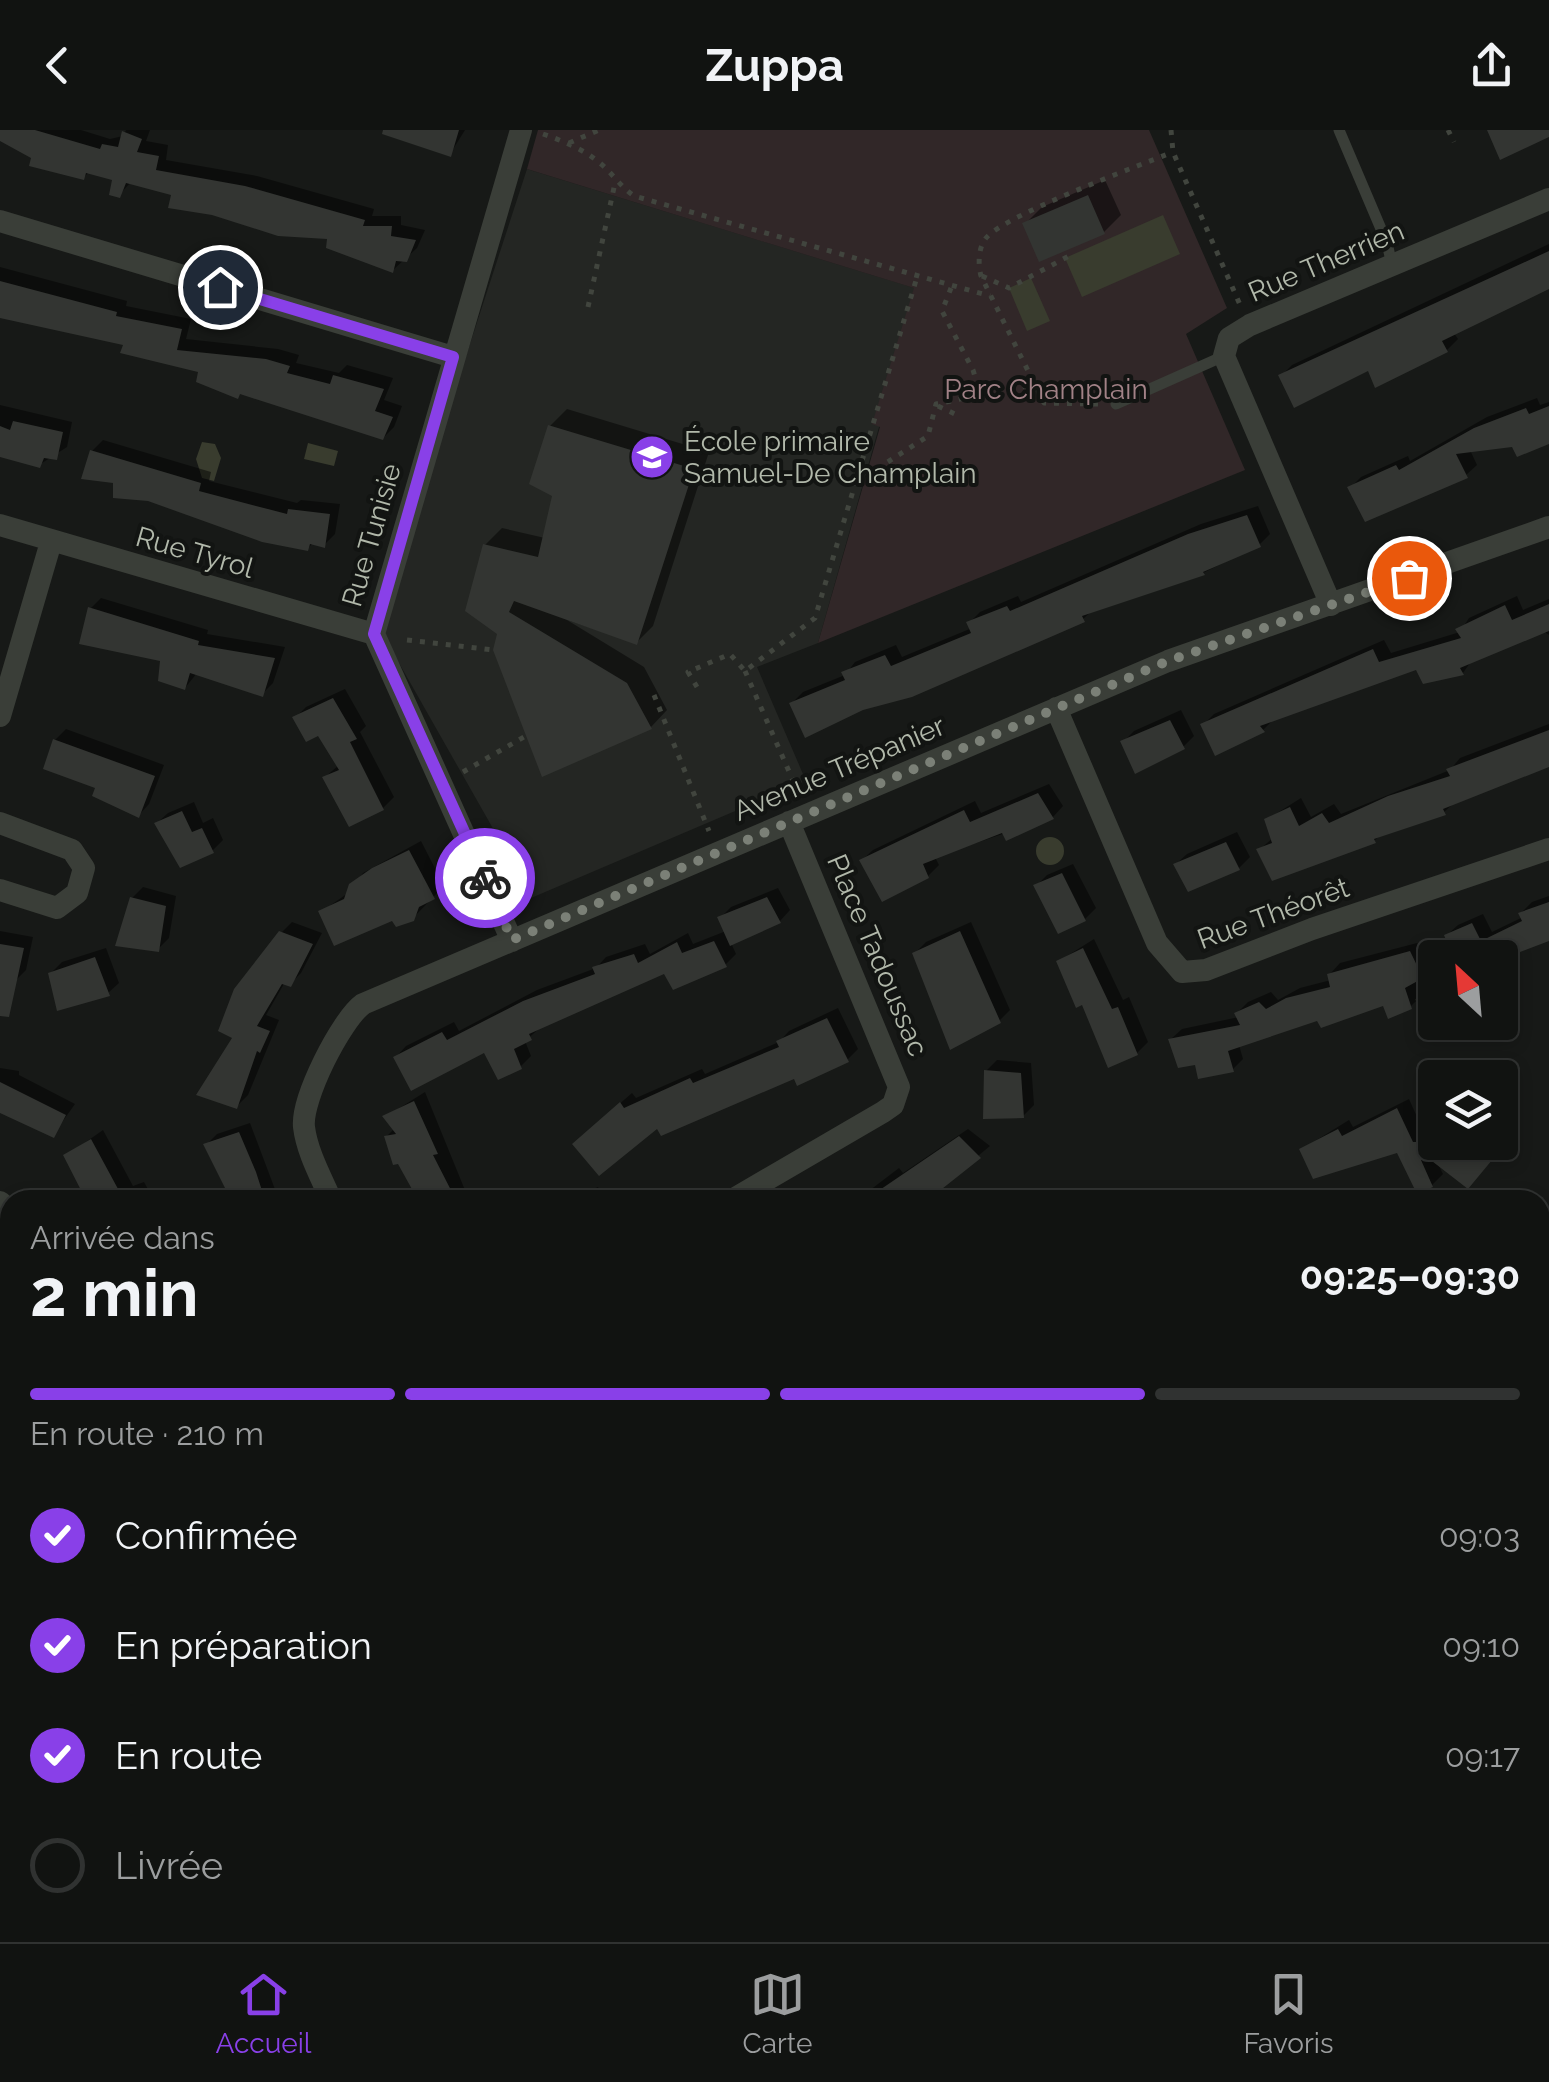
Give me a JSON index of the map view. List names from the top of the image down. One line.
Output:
{"streets":{"street":["Rue Therrien","Rue Tunisie","Rue Tyrol","Avenue Trépanier","Rue Théorêt","Place Tadoussac"]},"crossings":[["Rue Tunisie","Rue Tyrol"],["Rue Tunisie","Avenue Trépanier"],["Avenue Trépanier","Rue Théorêt"],["Avenue Trépanier","Place Tadoussac"]],"parks":["Parc Champlain"],"places":{"school or university":["École primaire Samuel-De Champlain"]},"north":"top left","page":{"header":"Zuppa","heading":["2 min","Arrivée dans","09:25–09:30"],"bar":"En route · 210 m","list":[["Confirmée","09:03"],["En préparation","09:10"],["En route","09:17"],"Livrée"],"tabs":["Accueil","Carte","Favoris"]}}
